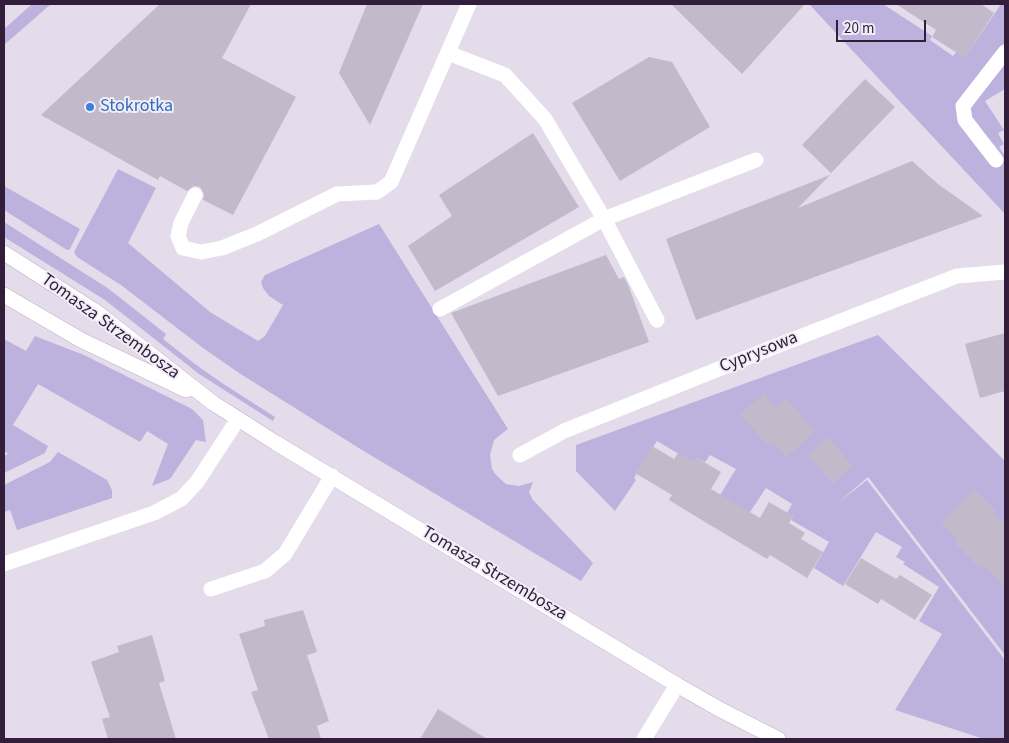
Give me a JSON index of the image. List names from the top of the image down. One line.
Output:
{"streets":{"street":["Tomasza Strzembosza","Cyprysowa"]},"places":["Stokrotka"],"scale_bar":"20 m"}
